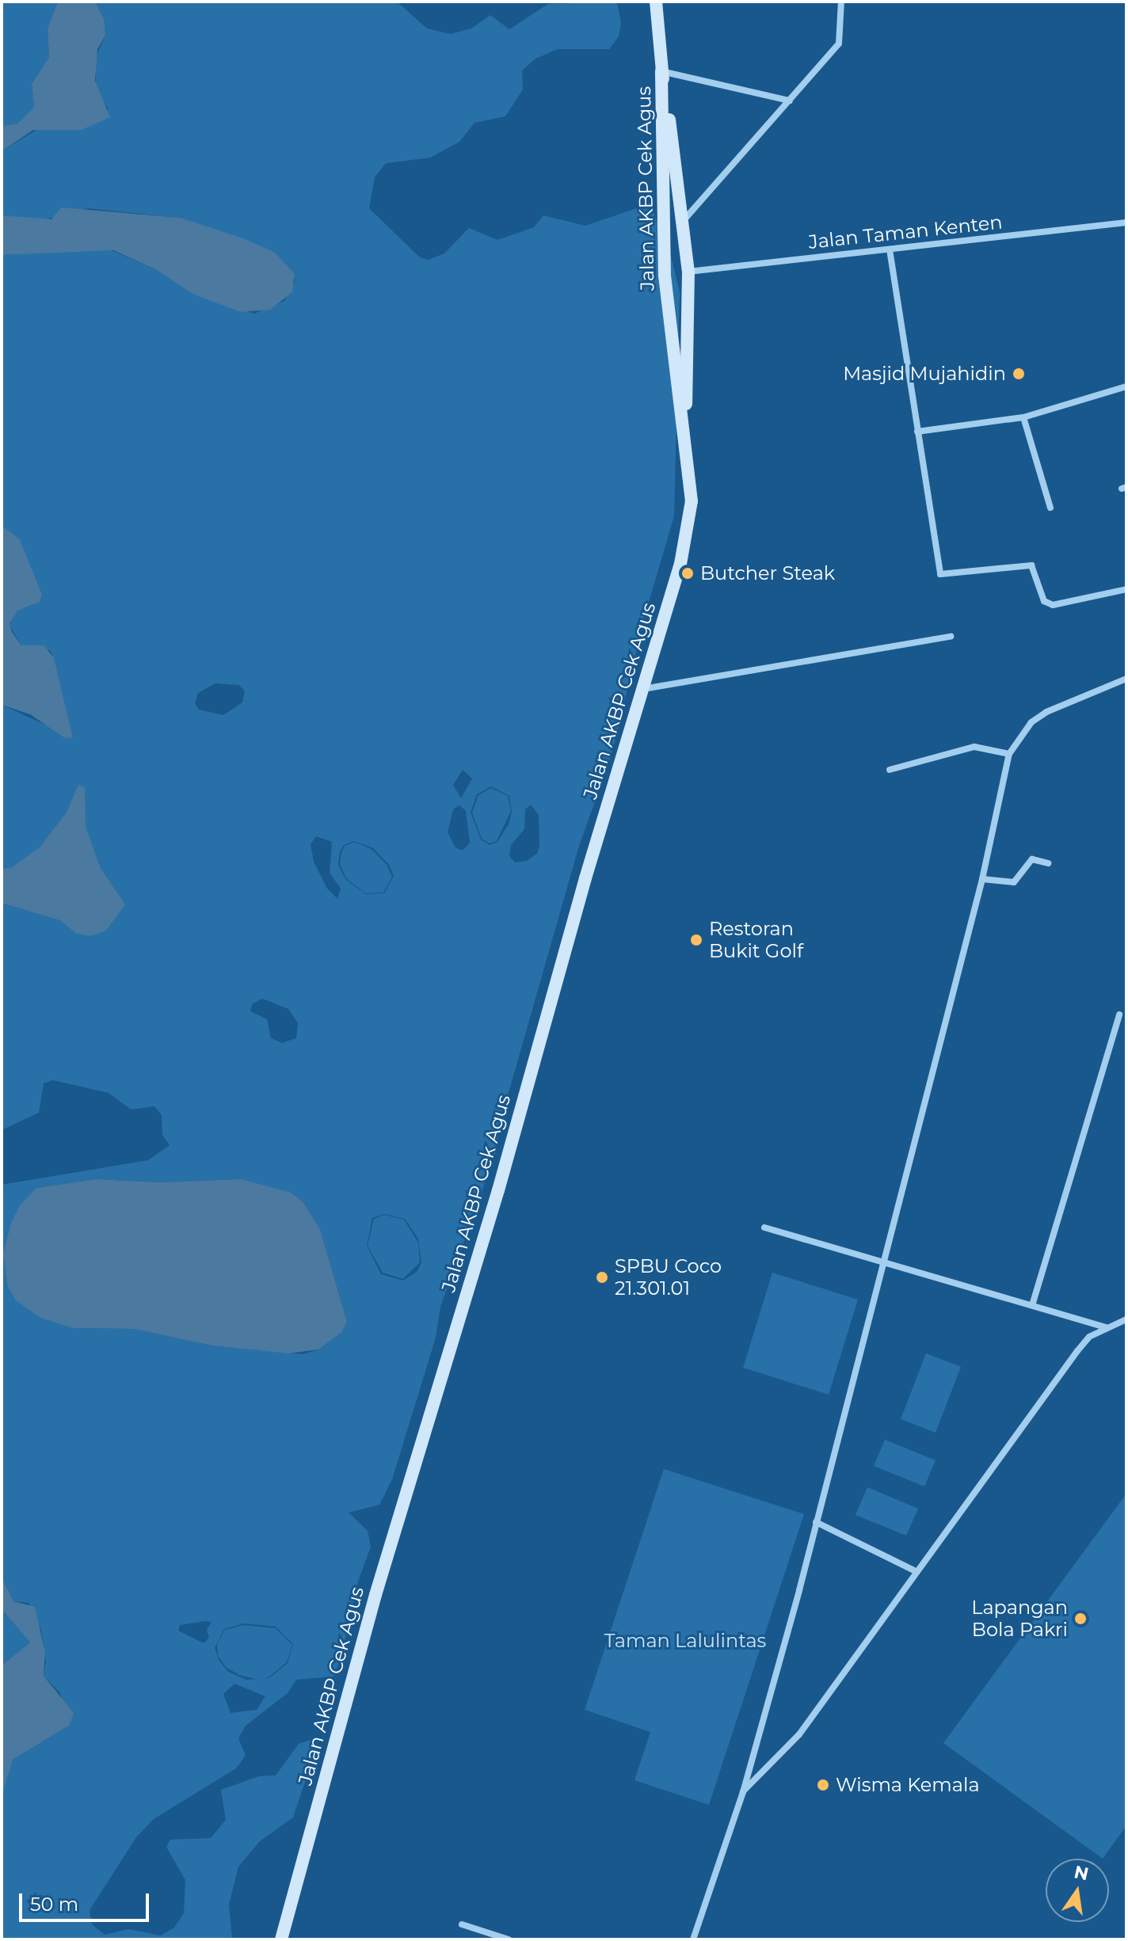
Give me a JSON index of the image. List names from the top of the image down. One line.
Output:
{"streets":{"main road":["Jalan AKBP Cek Agus"],"street":["Jalan Taman Kenten"]},"crossings":[["Jalan AKBP Cek Agus","Jalan Taman Kenten"]],"parks":["Taman Lalulintas"],"places":["Masjid Mujahidin","Butcher Steak","Restoran Bukit Golf","SPBU Coco 21.301.01","Lapangan Bola Pakri","Wisma Kemala"],"scale_bar":"50 m","north":"top"}
